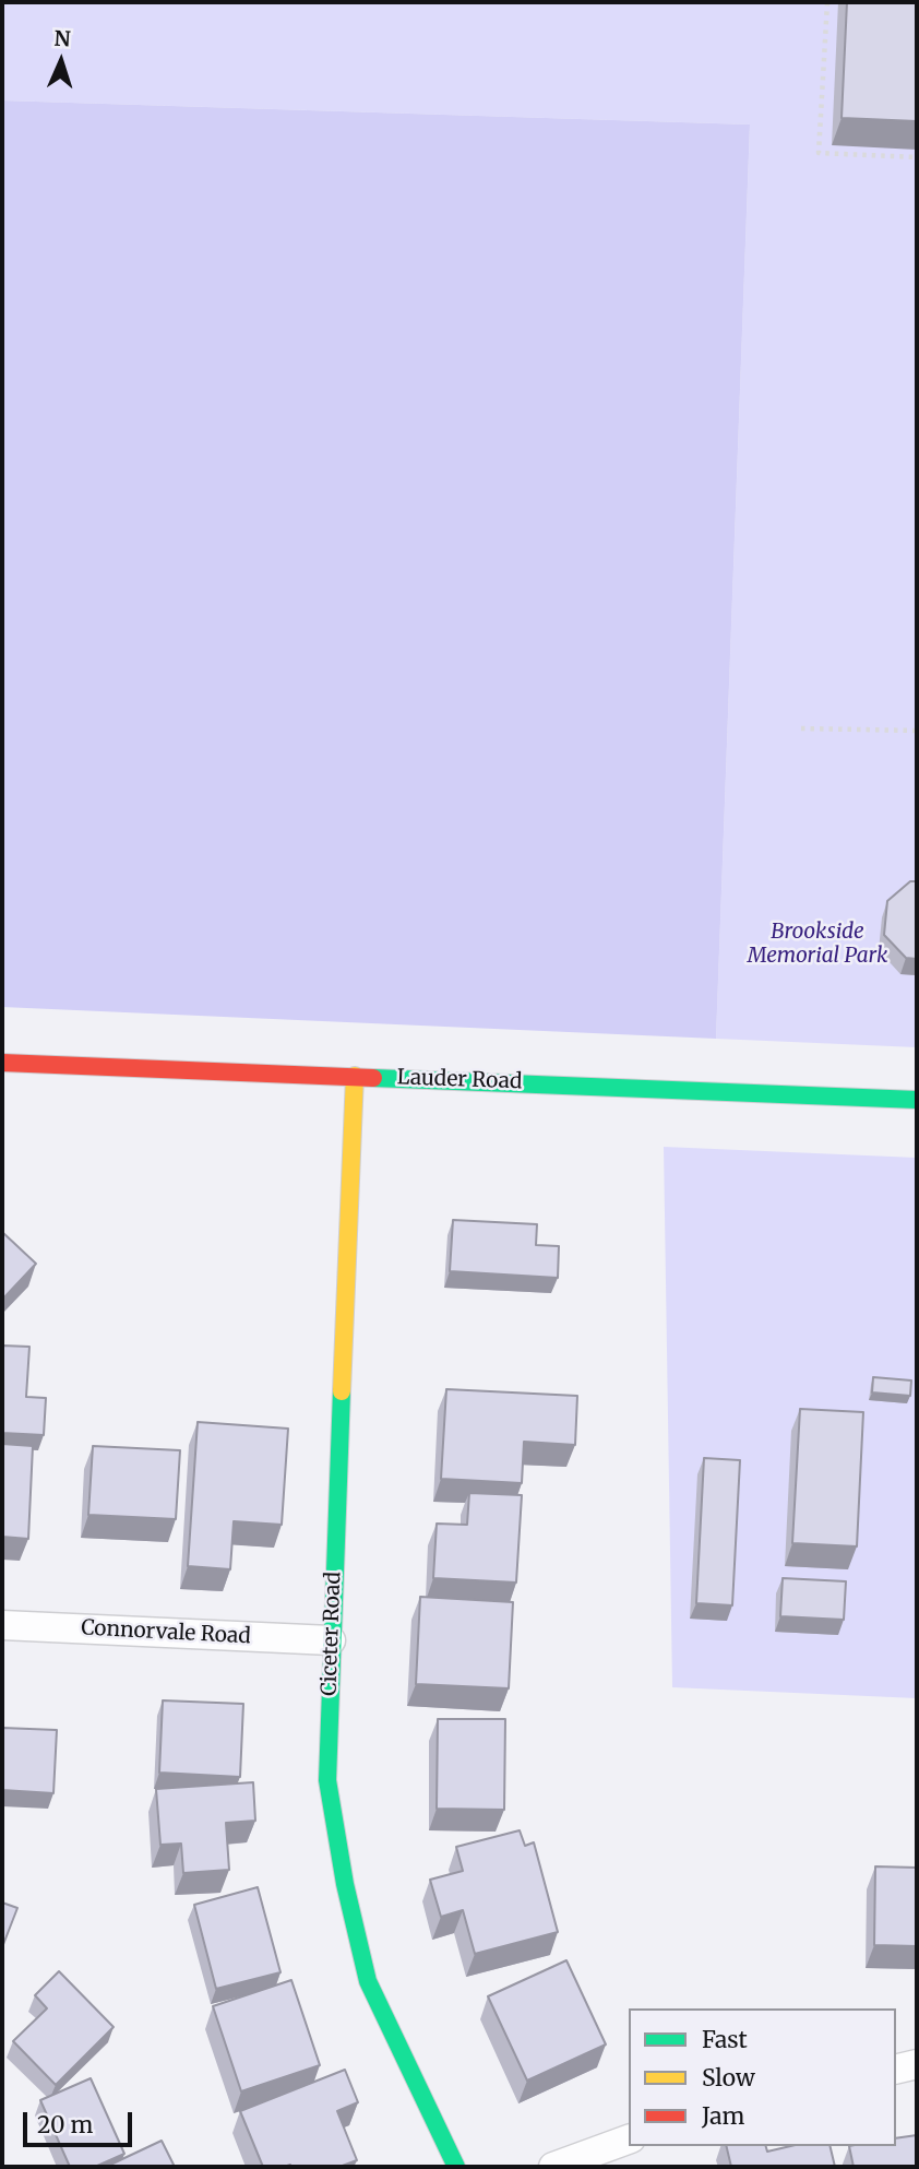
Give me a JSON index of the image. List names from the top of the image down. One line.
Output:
{"streets":{"street":["Lauder Road","Connorvale Road","Ciceter Road"]},"crossings":[["Lauder Road","Ciceter Road"],["Connorvale Road","Ciceter Road"]],"parks":["Brookside Memorial Park"],"legend":["Fast","Slow","Jam"],"scale_bar":"20 m","north":"top"}
